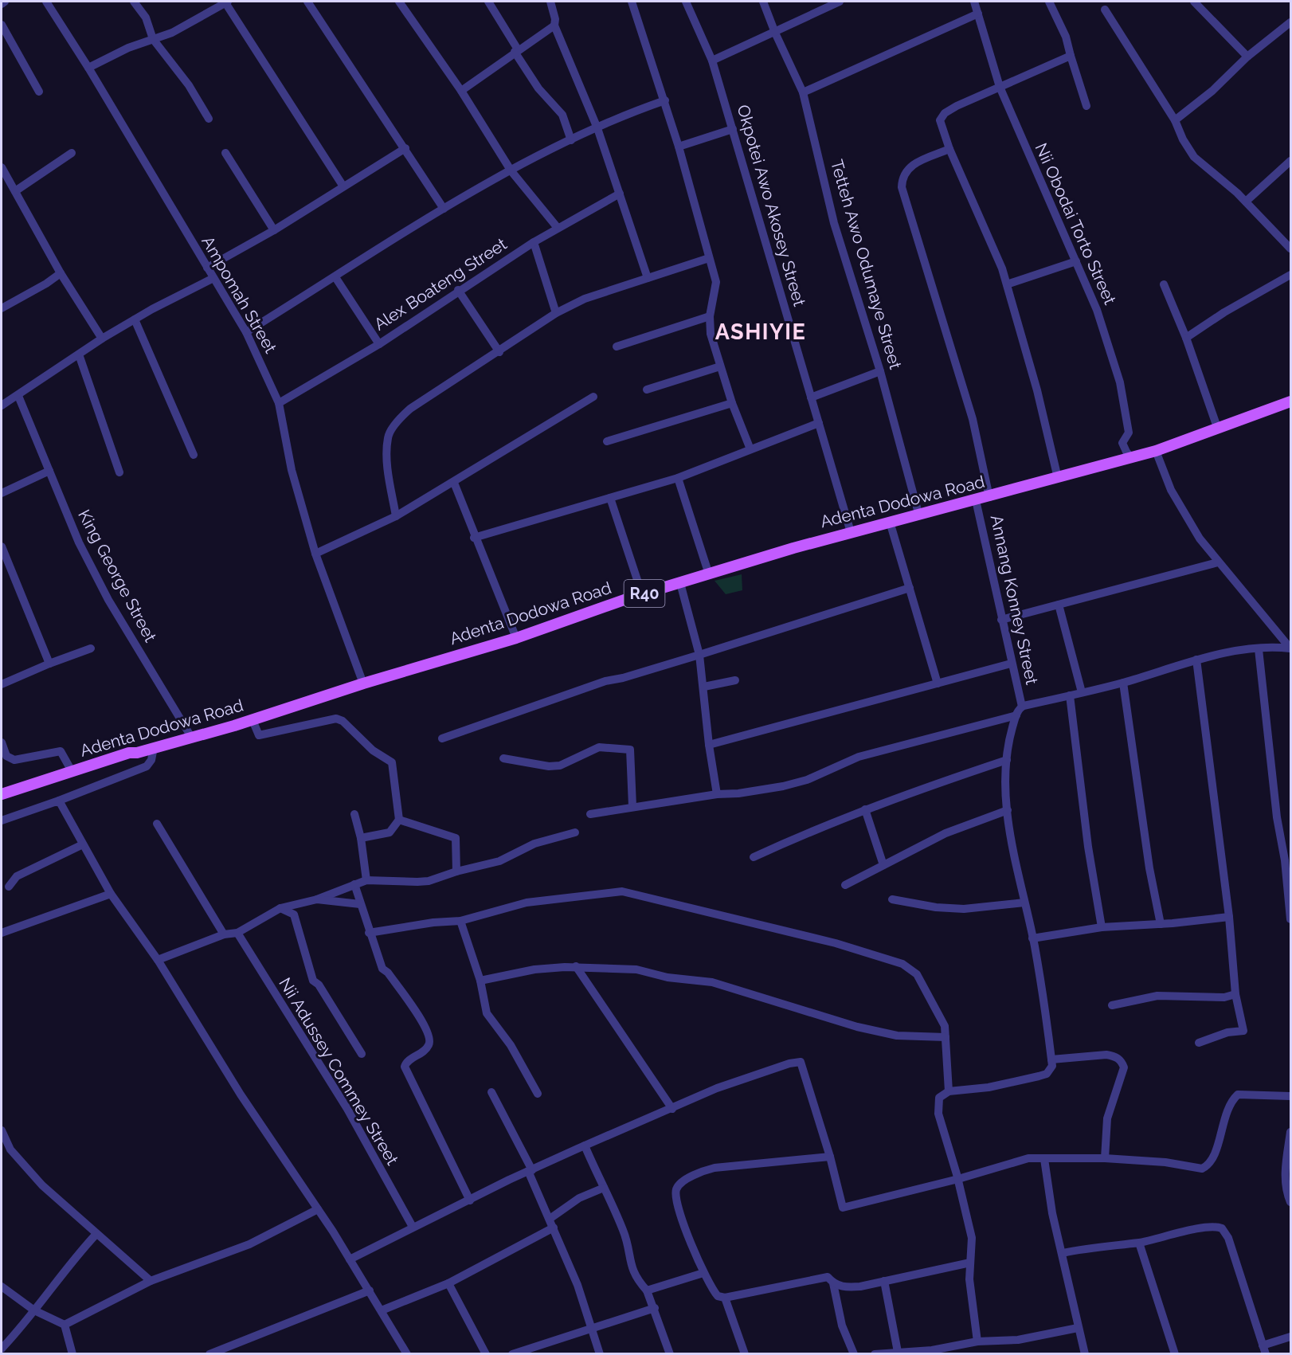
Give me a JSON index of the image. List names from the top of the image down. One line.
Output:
{"streets":{"main road":["Adenta Dodowa Road","R40"],"street":["Okpotei Awo Akosey Street","Nii Obodai Torto Street","Tetteh Awo Odumaye Street","Alex Boateng Street","Ampomah Street","King George Street","Annang Konney Street","Nii Adussey Commey Street"]},"crossings":[["Okpotei Awo Akosey Street","Adenta Dodowa Road"],["Nii Obodai Torto Street","Adenta Dodowa Road"],["Tetteh Awo Odumaye Street","Adenta Dodowa Road"],["Alex Boateng Street","Ampomah Street"],["Ampomah Street","Adenta Dodowa Road"],["Adenta Dodowa Road","King George Street"],["Adenta Dodowa Road","Annang Konney Street"]],"districts":["ASHIYIE"]}
